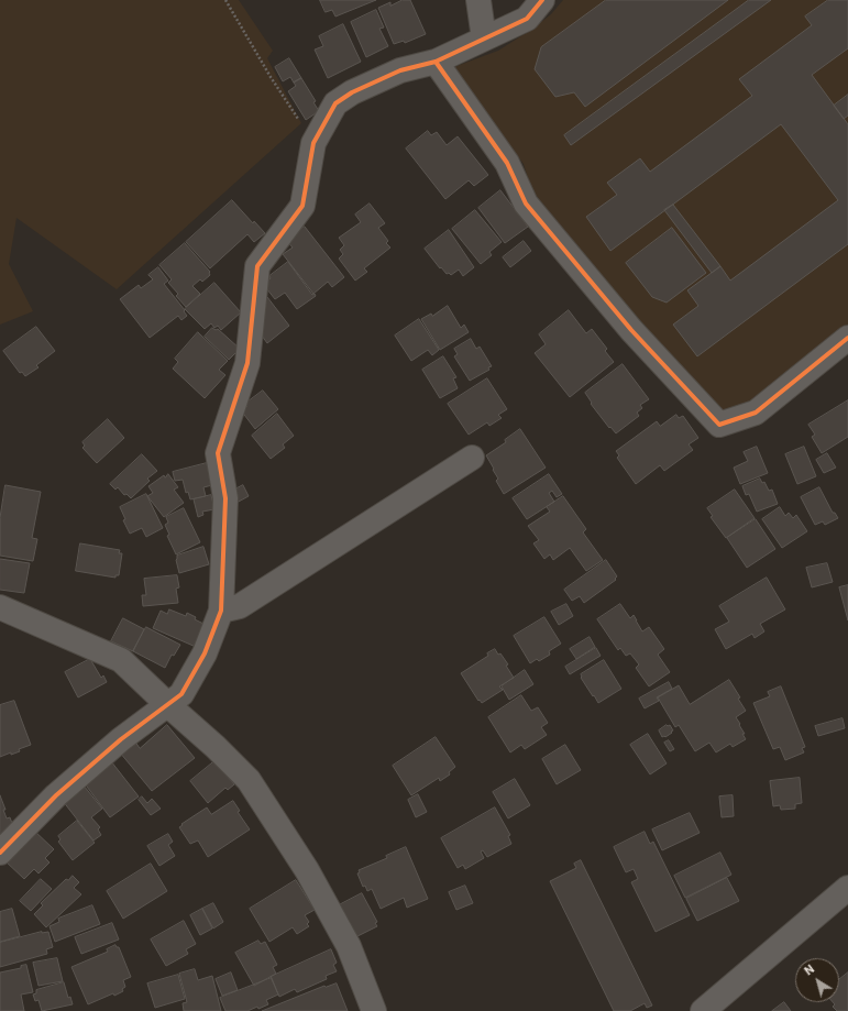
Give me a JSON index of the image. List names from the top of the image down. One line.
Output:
{"north":"top left"}
